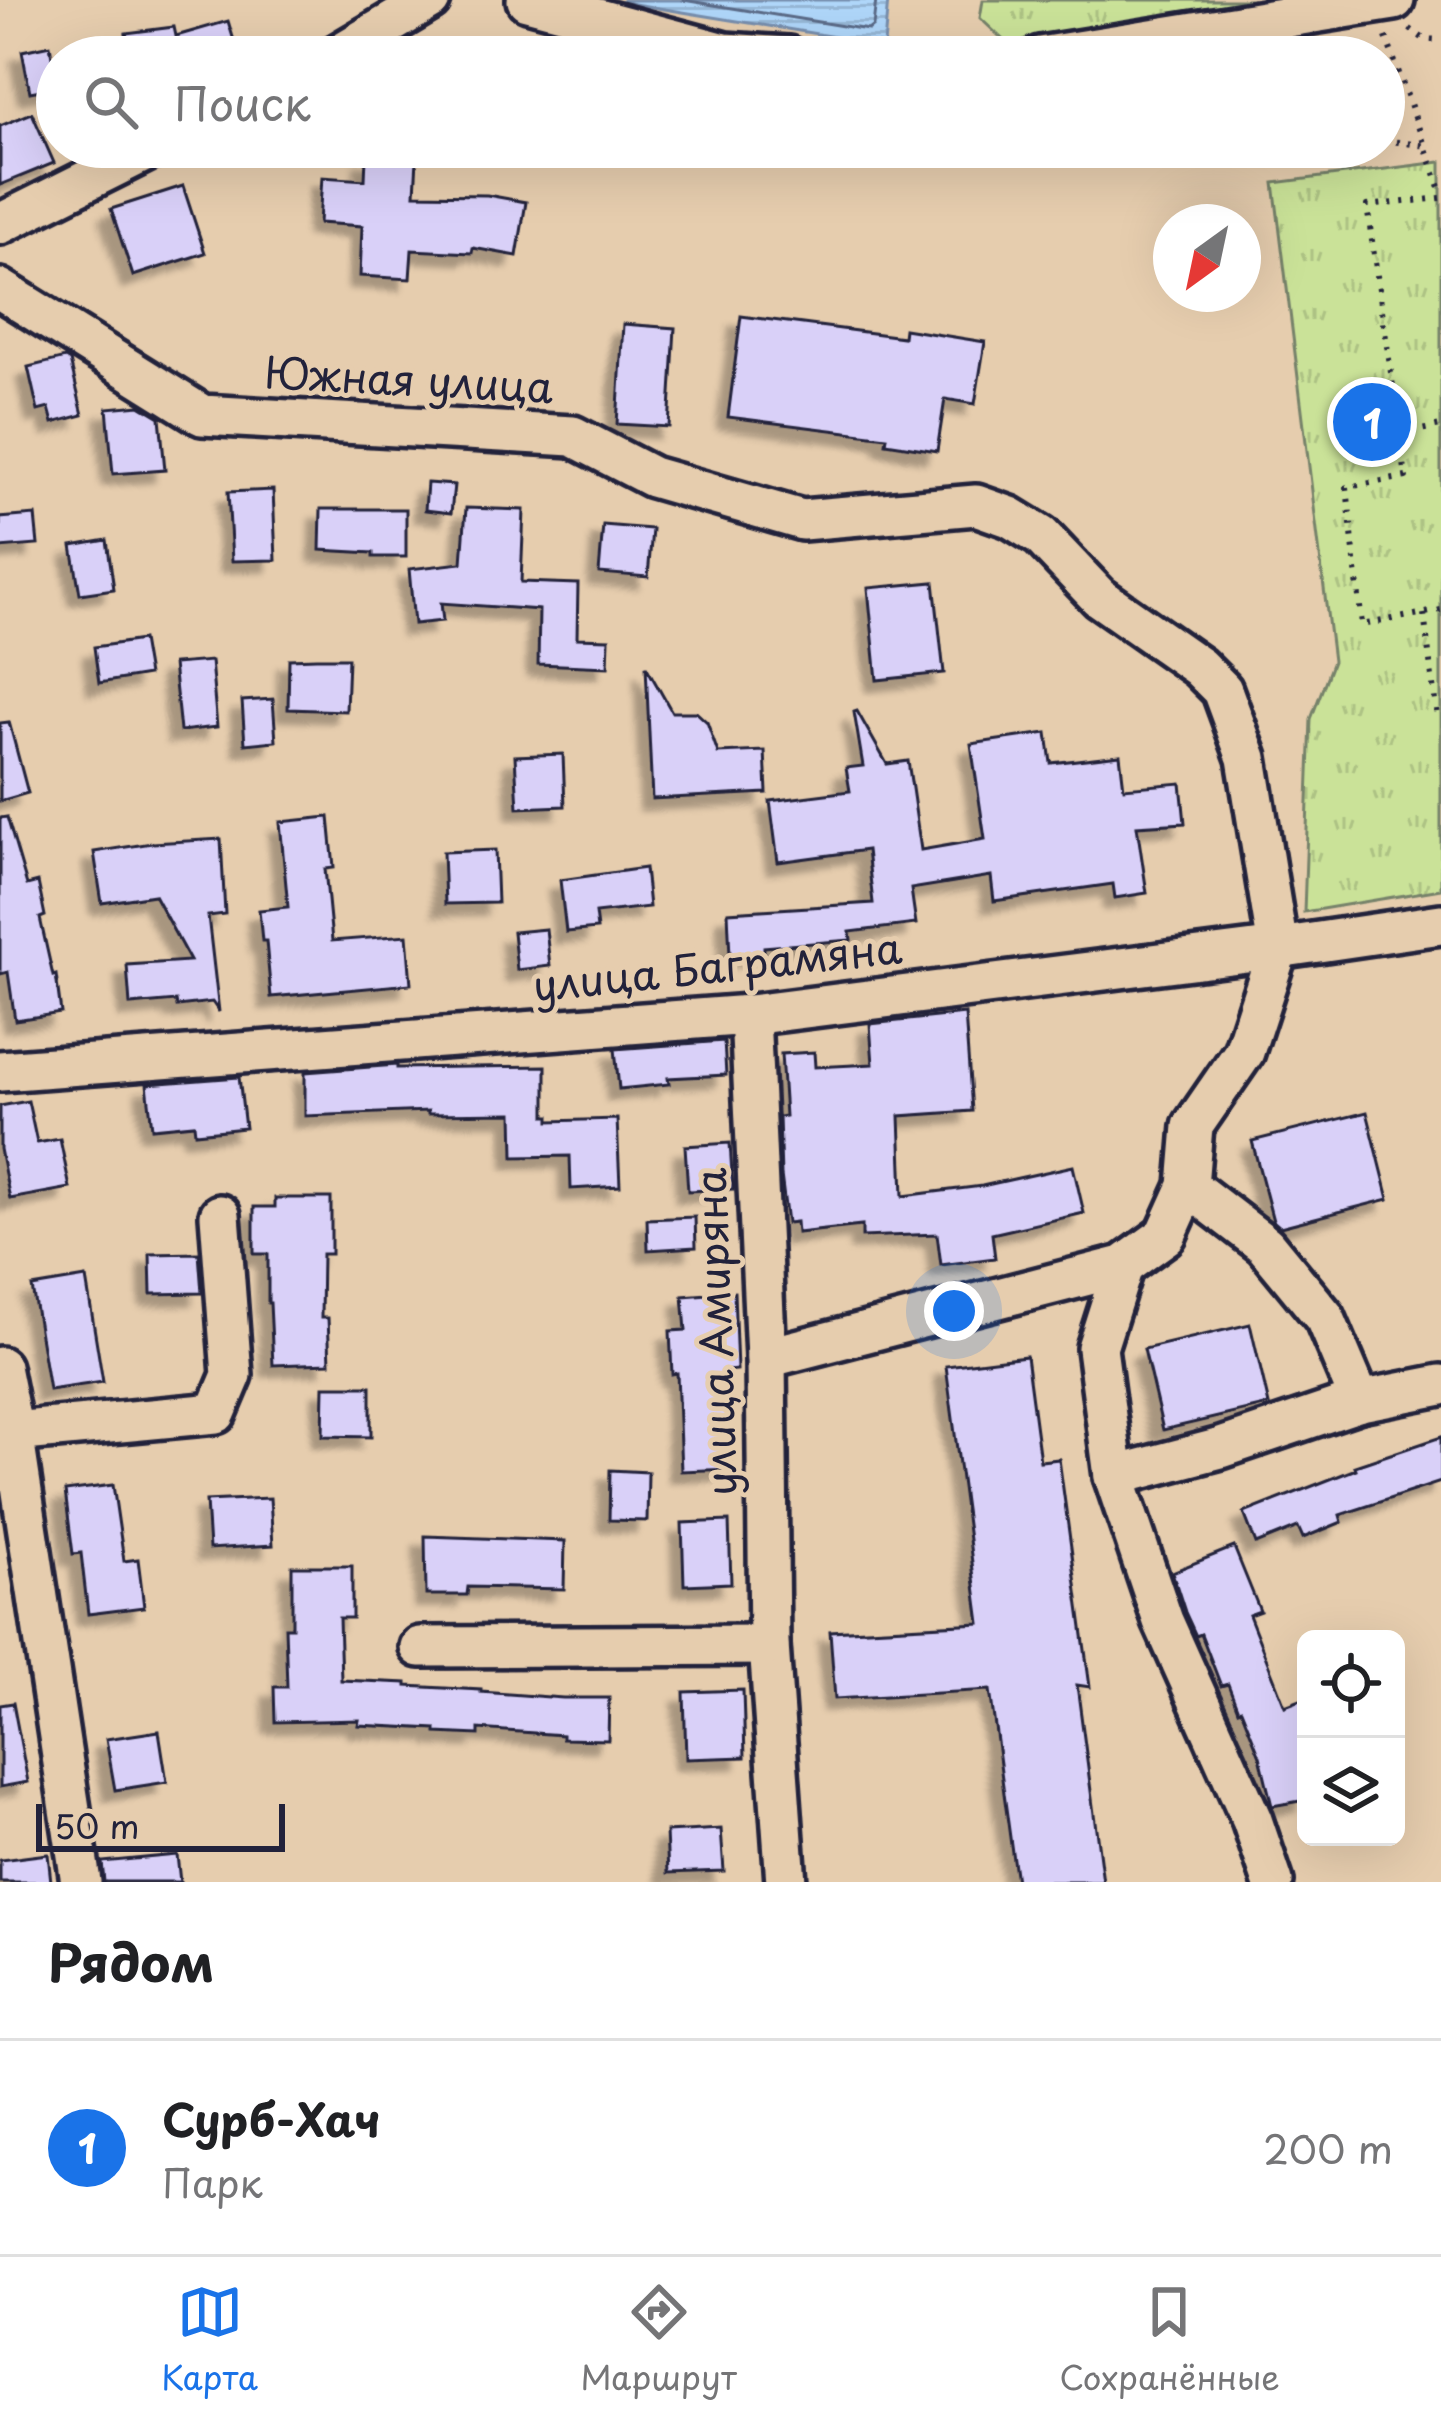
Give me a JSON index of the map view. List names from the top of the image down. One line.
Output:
{"streets":{"street":["Южная улица","улица Баграмяна","улица Амиряна"]},"crossings":[["Южная улица","улица Баграмяна"],["улица Баграмяна","улица Амиряна"]],"scale_bar":"50 m","north":"bottom left","page":{"search":"Поиск","pins":"1","scale":"50 m","heading":"Рядом","list":[{"mark":"1","name":"Сурб-Хач","note":"Парк","value":"200 m"}],"nav":["Карта","Маршрут","Сохранённые"]}}
